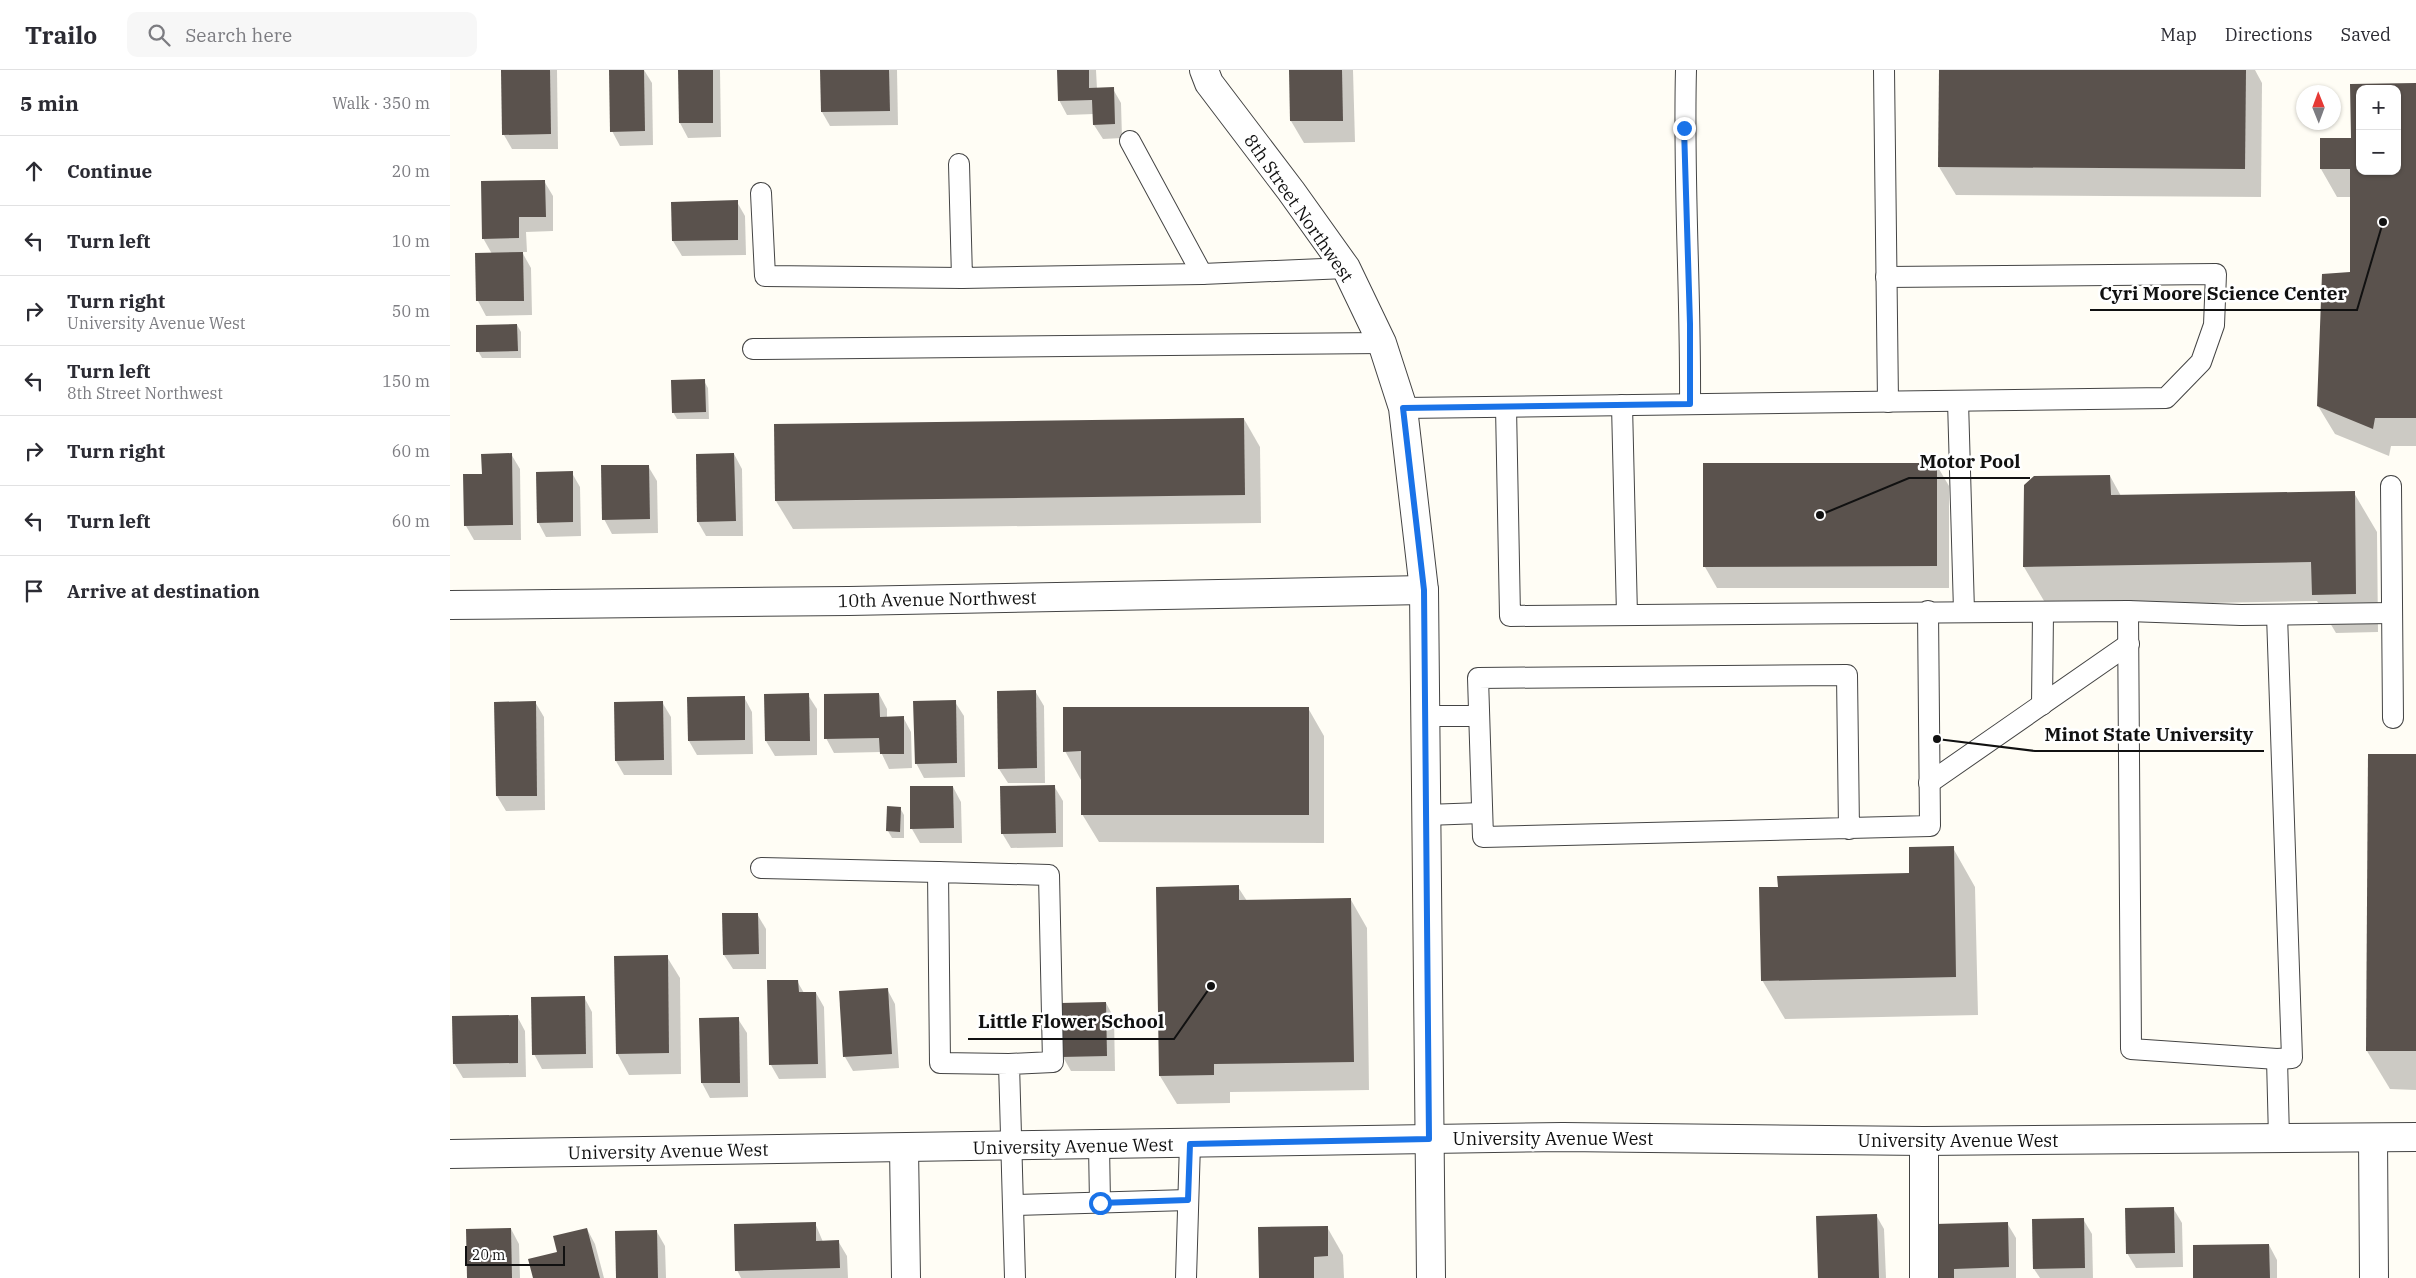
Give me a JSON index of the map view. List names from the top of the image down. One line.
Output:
{"streets":{"street":["8th Street Northwest","10th Avenue Northwest","University Avenue West"]},"crossings":[["8th Street Northwest","10th Avenue Northwest"],["8th Street Northwest","University Avenue West"]],"places":["Cyri Moore Science Center","Motor Pool","Minot State University","Little Flower School"],"scale_bar":"20 m","north":"top","page":{"header":"Trailo","search":"Search here","nav":["Map","Directions","Saved"],"heading":["5 min","Walk · 350 m"],"map_buttons":["+","−"],"list":[["Continue","20 m"],["Turn left","10 m"],["Turn right","University Avenue West","50 m"],["Turn left","8th Street Northwest","150 m"],["Turn right","60 m"],["Turn left","60 m"],"Arrive at destination"],"scale":"20 m"}}
